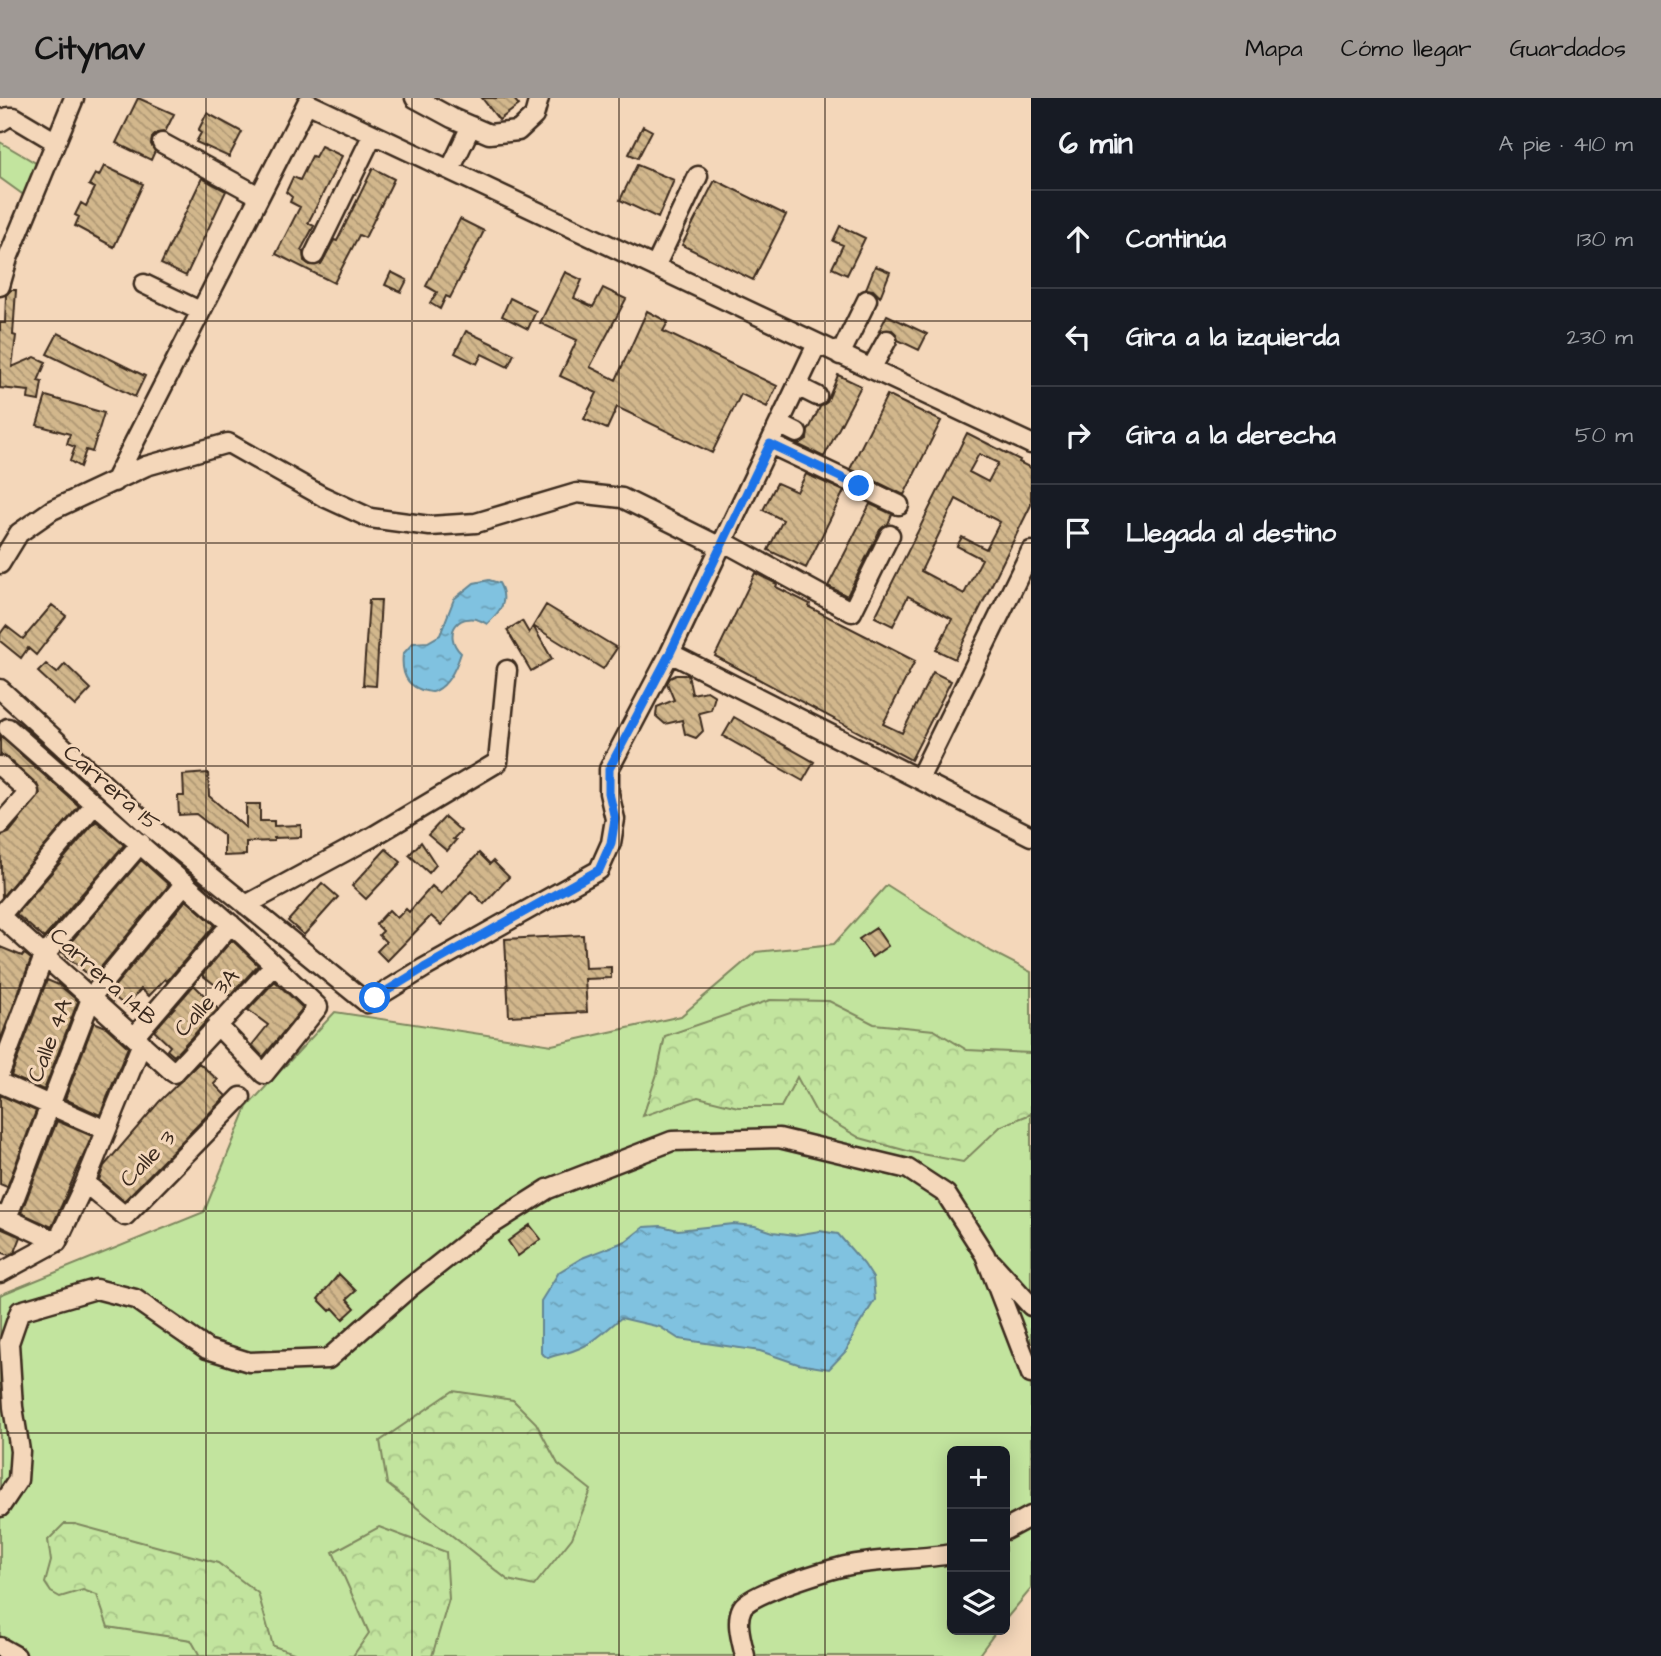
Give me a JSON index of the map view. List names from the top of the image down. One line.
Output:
{"streets":{"street":["Carrera 15","Carrera 14B","Calle 3A","Calle 4A","Calle 3"]},"crossings":[["Carrera 15","Calle 3A"],["Carrera 15","Calle 4A"],["Carrera 14B","Calle 3A"],["Carrera 14B","Calle 4A"]],"page":{"header":"Citynav","nav":["Mapa","Cómo llegar","Guardados"],"heading":["6 min","A pie · 410 m"],"list":[["Continúa","130 m"],["Gira a la izquierda","230 m"],["Gira a la derecha","50 m"],"Llegada al destino"],"map_buttons":["+","−"]}}
